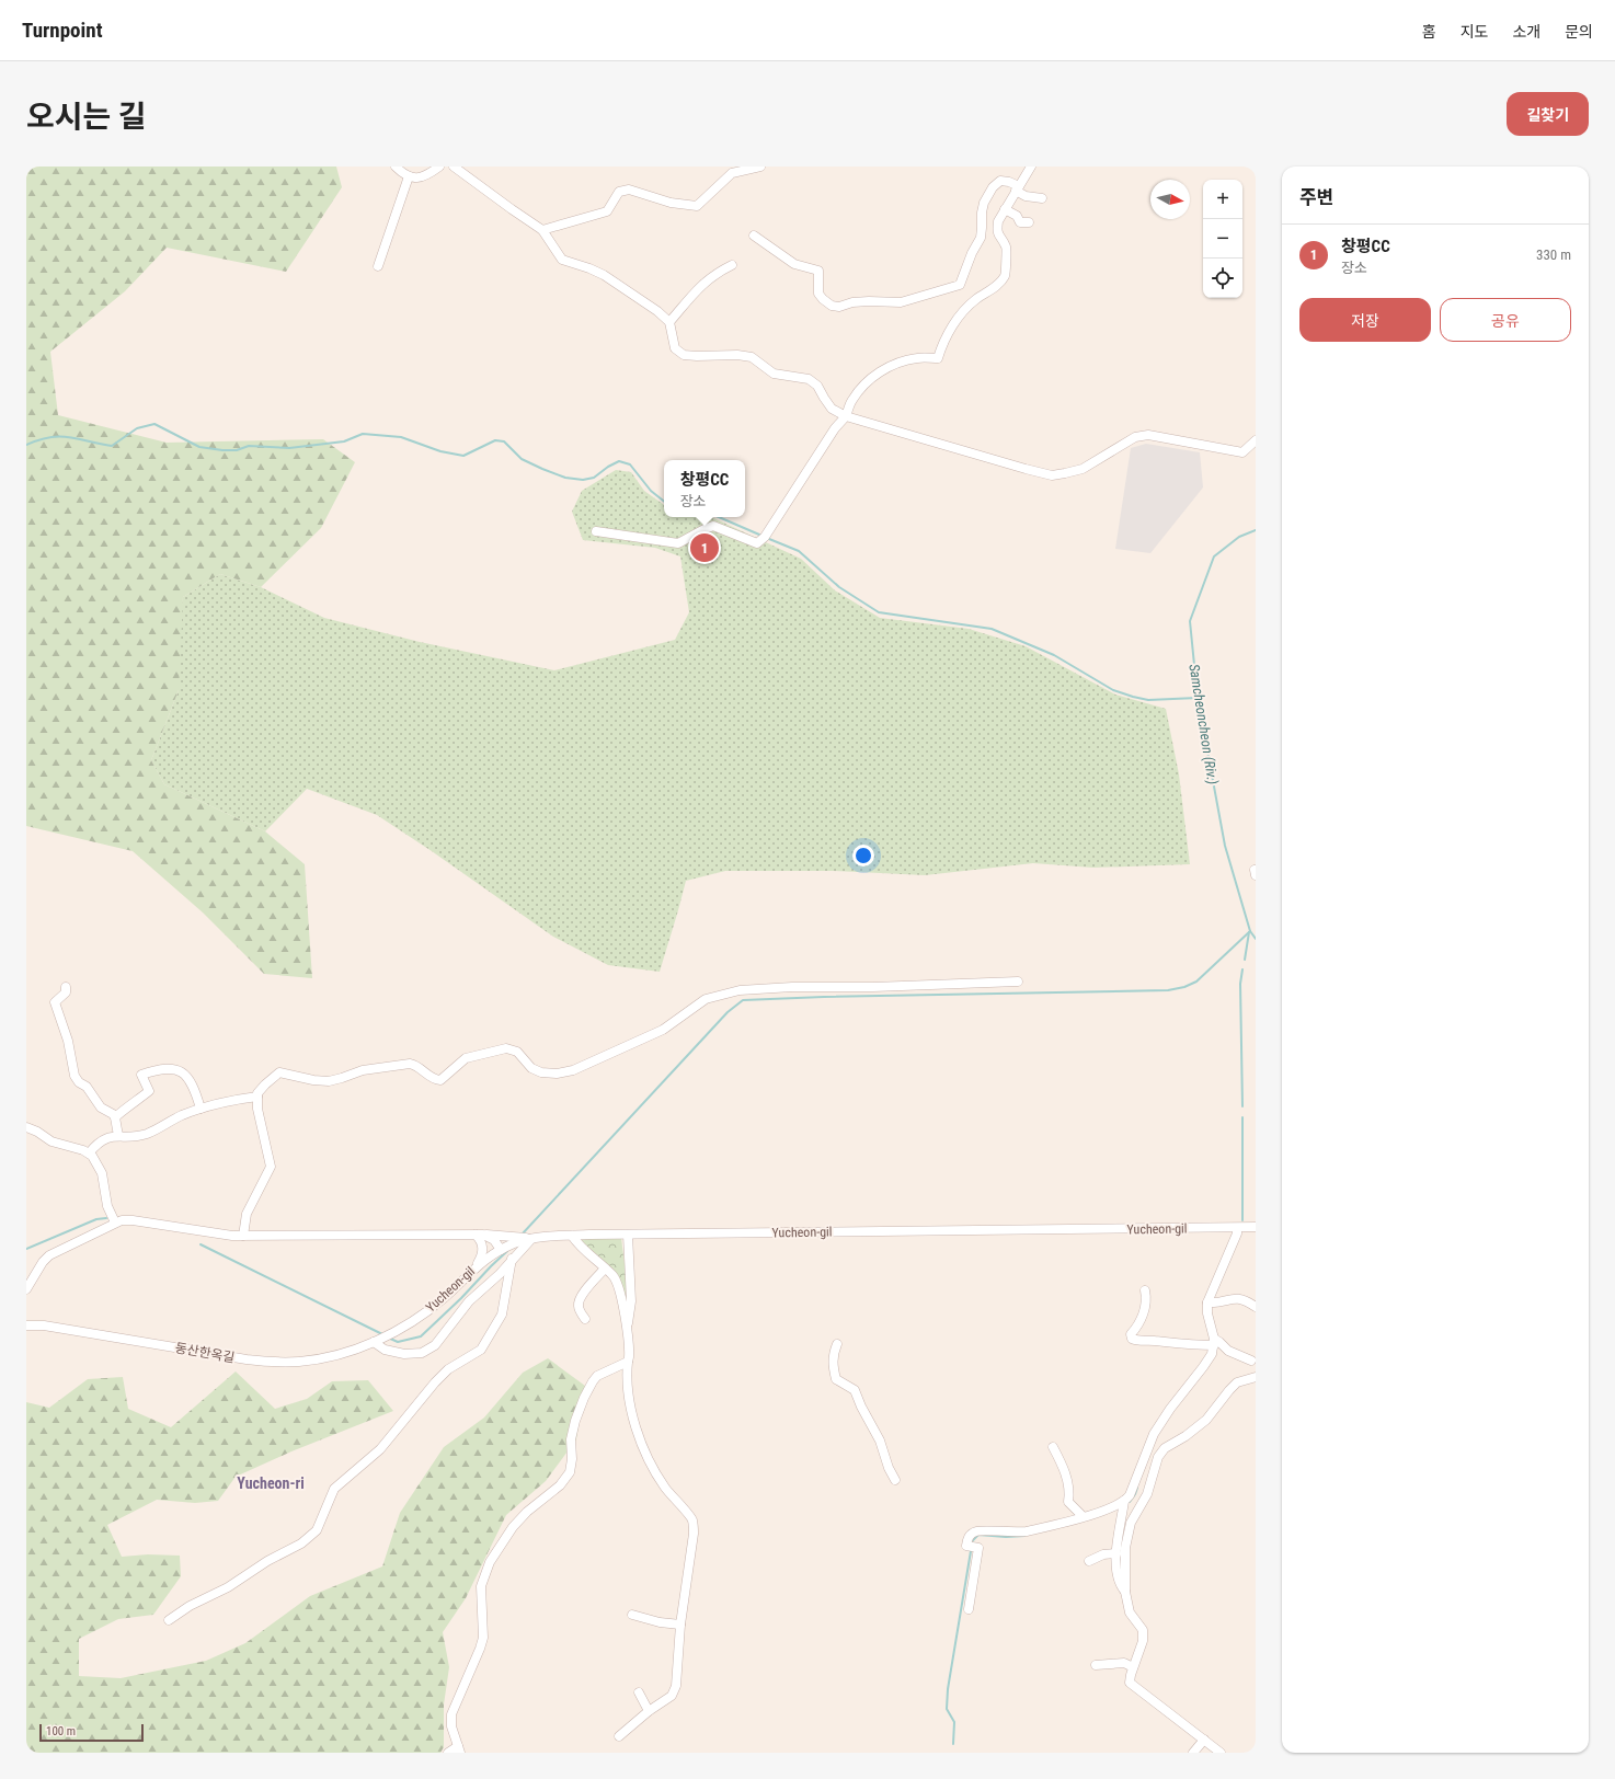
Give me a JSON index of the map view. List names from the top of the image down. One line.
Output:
{"streets":{"street":["Yucheon-gil","동산한옥길"]},"crossings":[["Yucheon-gil","동산한옥길"]],"districts":["Yucheon-ri"],"water":["Samcheoncheon (Riv.)"],"scale_bar":"100 m","north":"right","page":{"header":"Turnpoint","nav":["홈","지도","소개","문의"],"title":"오시는 길","buttons":["길찾기",["저장","공유"]],"heading":"주변","map_buttons":["+","−"],"list":[{"mark":"1","name":"창평CC","note":"장소","value":"330 m"}],"popup":["창평CC","장소"],"pins":"1","scale":"100 m"}}
